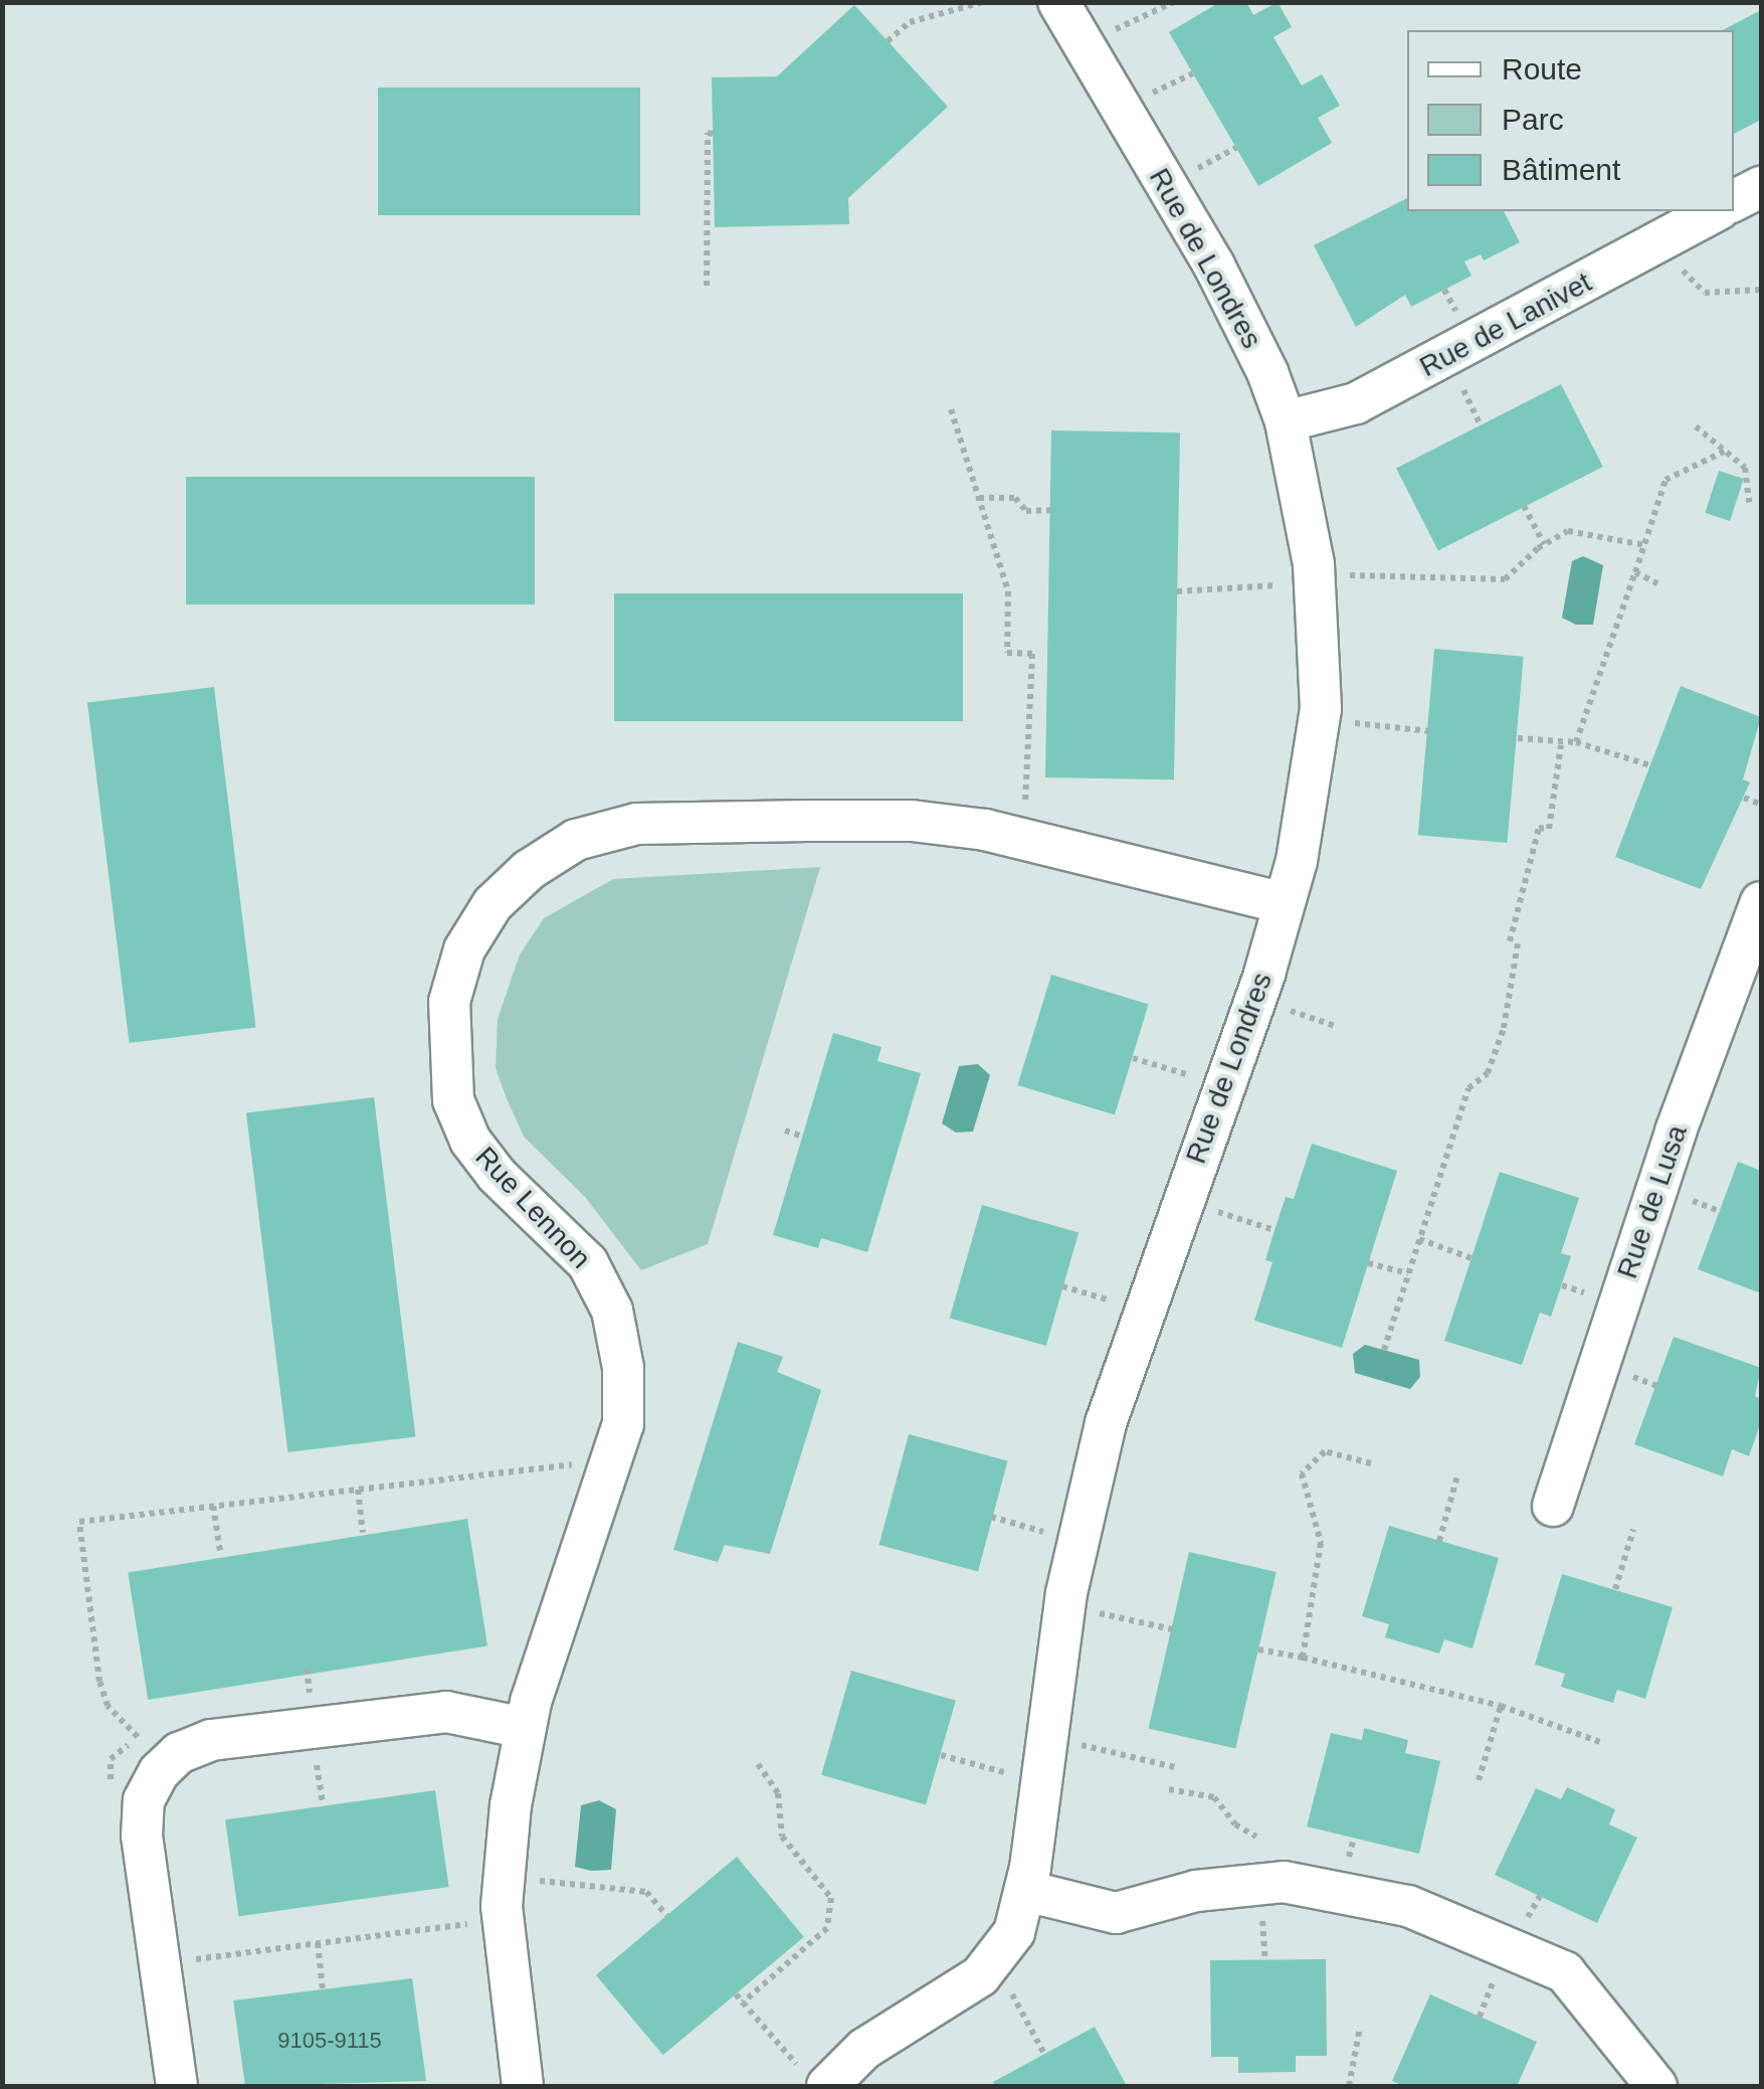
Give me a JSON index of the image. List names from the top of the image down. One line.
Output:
{"streets":{"street":["Rue de Londres","Rue de Lanivet","Rue de Lusa","Rue Lennon"]},"crossings":[["Rue de Londres","Rue de Lanivet"],["Rue de Londres","Rue Lennon"]],"house_numbers":["9105-9115"],"legend":["Route","Parc","Bâtiment"]}
